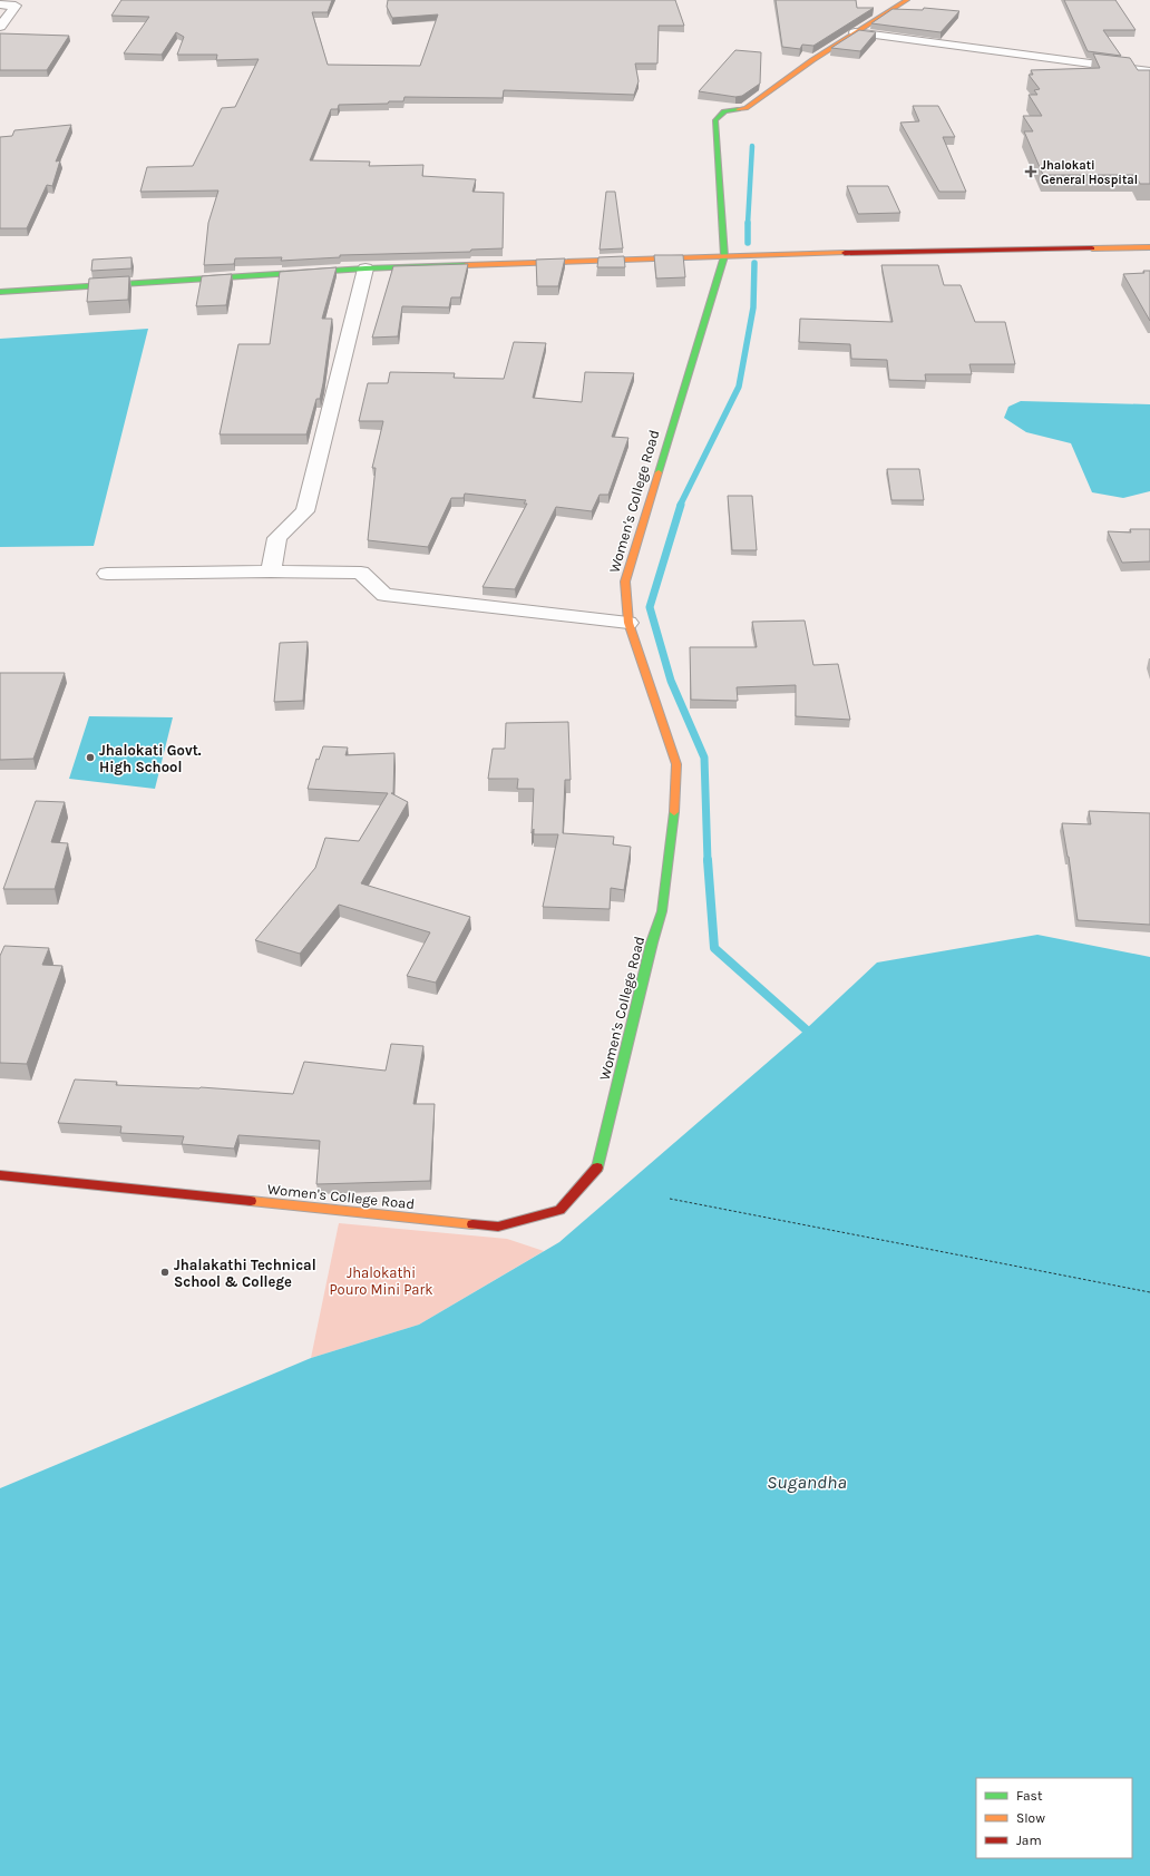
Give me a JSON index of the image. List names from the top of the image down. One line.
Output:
{"streets":{"street":["Women's College Road"]},"water":["Sugandha"],"parks":["Jhalokathi Pouro Mini Park"],"places":{"health":["Jhalokati General Hospital"],"other":["Jhalokati Govt. High School","Jhalakathi Technical School & College"]},"legend":["Fast","Slow","Jam"]}
